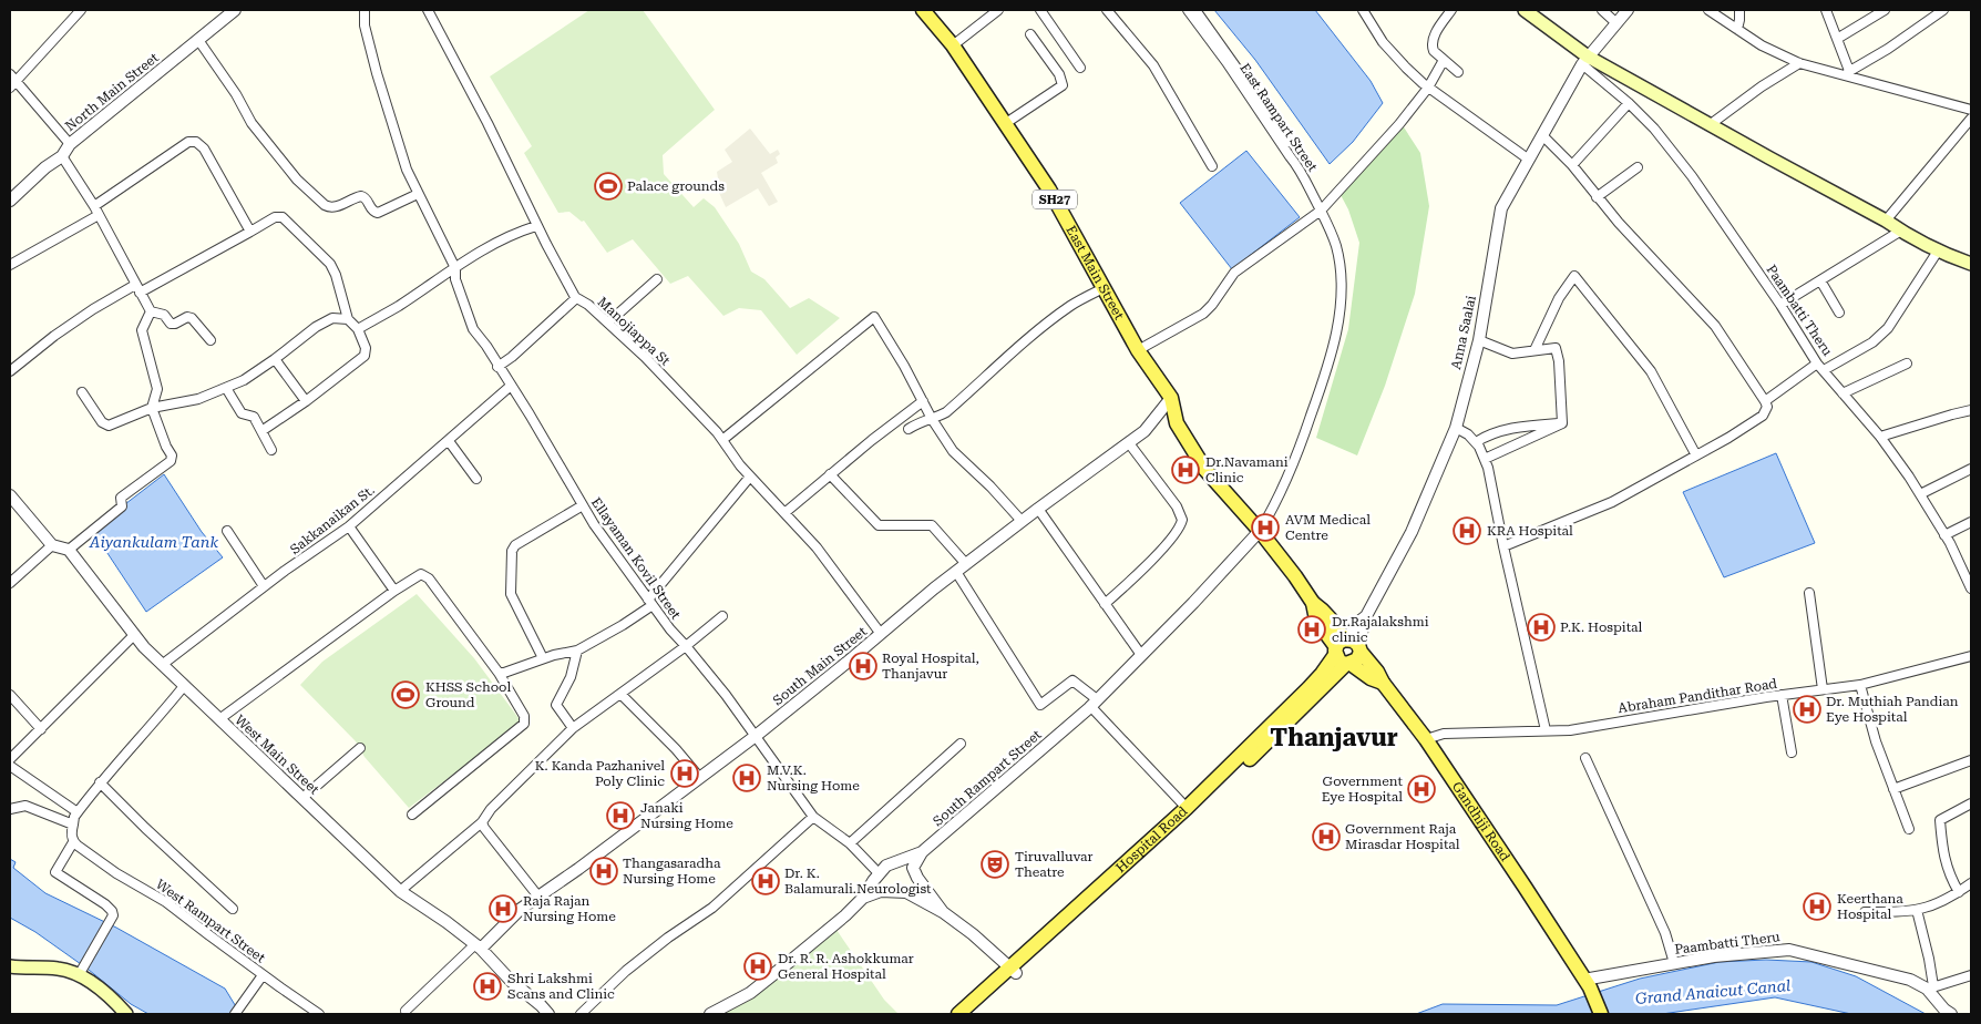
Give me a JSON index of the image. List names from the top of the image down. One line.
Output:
{"streets":{"main road":["SH27","East Main Street","Gandhiji Road","Hospital Road"],"street":["North Main Street","East Rampart Street","Paambatti Theru","Manojiappa St","Anna Saalai","Sakkanaikan St.","Ellayaman Kovil Street","South Main Street","Abraham Pandithar Road","West Main Street","South Rampart Street","West Rampart Street"]},"crossings":[["East Rampart Street","SH27"],["East Rampart Street","South Rampart Street"],["SH27","East Main Street"],["SH27","Paambatti Theru"],["SH27","Anna Saalai"],["SH27","South Main Street"],["SH27","South Rampart Street"],["SH27","Gandhiji Road"],["SH27","Hospital Road"],["East Main Street","South Main Street"],["Paambatti Theru","Anna Saalai"],["Paambatti Theru","Gandhiji Road"],["Manojiappa St","South Main Street"],["Anna Saalai","Gandhiji Road"],["Anna Saalai","Hospital Road"],["Sakkanaikan St.","Ellayaman Kovil Street"],["Sakkanaikan St.","West Main Street"],["Ellayaman Kovil Street","South Main Street"],["Ellayaman Kovil Street","South Rampart Street"],["South Main Street","West Main Street"],["Abraham Pandithar Road","Gandhiji Road"],["Gandhiji Road","Hospital Road"]],"districts":["Thanjavur"],"water":["Aiyankulam Tank","Grand Anaicut Canal"],"places":{"sports":["Palace grounds","KHSS School Ground"],"hospital":["Dr.Navamani Clinic","AVM Medical Centre","KRA Hospital","P.K. Hospital","Dr.Rajalakshmi clinic","Royal Hospital, Thanjavur","Dr. Muthiah Pandian Eye Hospital","K. Kanda Pazhanivel Poly Clinic","M.V.K. Nursing Home","Government Eye Hospital","Janaki Nursing Home","Government Raja Mirasdar Hospital","Thangasaradha Nursing Home","Dr. K. Balamurali.Neurologist","Keerthana Hospital","Raja Rajan Nursing Home","Dr. R. R. Ashokkumar General Hospital","Shri Lakshmi Scans and Clinic"],"theatre":["Tiruvalluvar Theatre"]}}
